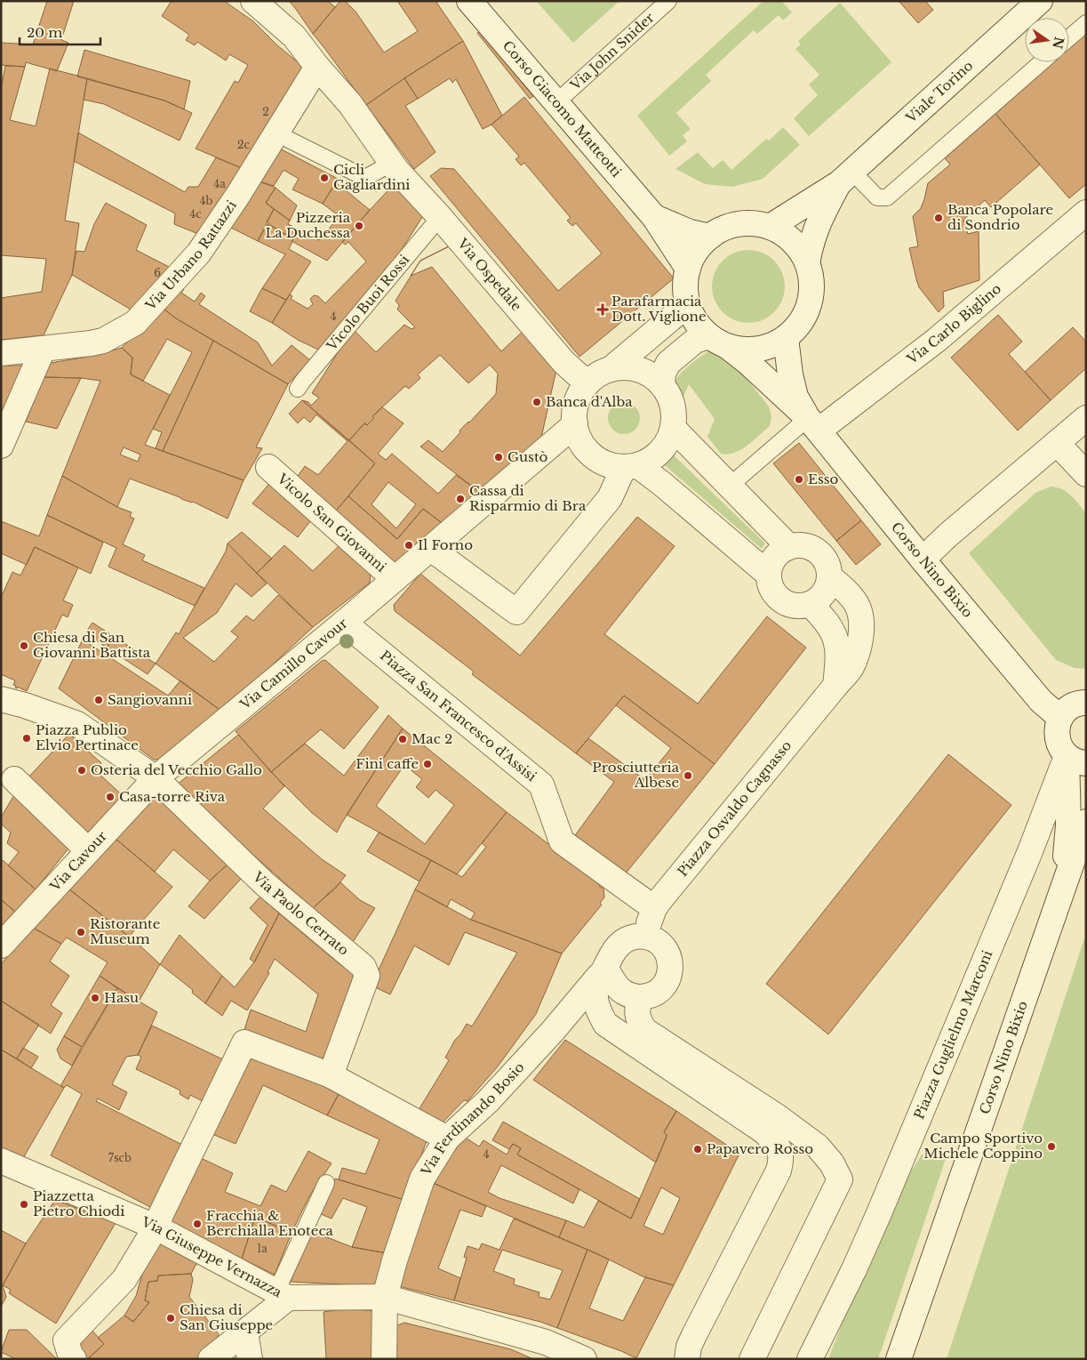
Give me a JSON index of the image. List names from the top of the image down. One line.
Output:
{"streets":{"street":["Viale Torino","Corso Giacomo Matteotti","Via Urbano Rattazzi","Via Ospedale","Via Carlo Biglino","Vicolo San Giovanni","Corso Nino Bixio","Via Camillo Cavour","Piazza San Francesco d'Assisi","Piazza Osvaldo Cagnasso","Via Cavour","Via Paolo Cerrato","Piazza Guglielmo Marconi","Via Ferdinando Bosio","Via Giuseppe Vernazza"],"lane":["Via John Snider","Vicolo Buoi Rossi"]},"crossings":[["Via John Snider","Corso Giacomo Matteotti"],["Viale Torino","Corso Giacomo Matteotti"],["Viale Torino","Corso Nino Bixio"],["Corso Giacomo Matteotti","Corso Nino Bixio"],["Via Urbano Rattazzi","Via Ospedale"],["Via Ospedale","Vicolo Buoi Rossi"],["Via Ospedale","Via Camillo Cavour"],["Via Carlo Biglino","Corso Nino Bixio"],["Vicolo San Giovanni","Via Camillo Cavour"],["Corso Nino Bixio","Piazza Guglielmo Marconi"],["Via Camillo Cavour","Piazza San Francesco d'Assisi"],["Via Camillo Cavour","Via Cavour"],["Via Camillo Cavour","Via Paolo Cerrato"],["Piazza San Francesco d'Assisi","Piazza Osvaldo Cagnasso"],["Piazza Osvaldo Cagnasso","Via Ferdinando Bosio"],["Via Cavour","Via Paolo Cerrato"],["Via Ferdinando Bosio","Via Giuseppe Vernazza"]],"places":{"other":["Cicli Gagliardini","Banca Popolare di Sondrio","Pizzeria La Duchessa","Banca d'Alba","Gustò","Esso","Cassa di Risparmio di Bra","Il Forno","Chiesa di San Giovanni Battista","Sangiovanni","Piazza Publio Elvio Pertinace","Mac 2","Fini caffe","Osteria del Vecchio Gallo","Prosciutteria Albese","Casa-torre Riva","Ristorante Museum","Hasu","Campo Sportivo Michele Coppino","Papavero Rosso","Piazzetta Pietro Chiodi","Fracchia & Berchialla Enoteca","Chiesa di San Giuseppe"],"health":["Parafarmacia Dott. Viglione"]},"house_numbers":["2","2c","4a","4b","4c","6","4","4","7scb","1a"],"scale_bar":"20 m","north":"right"}
